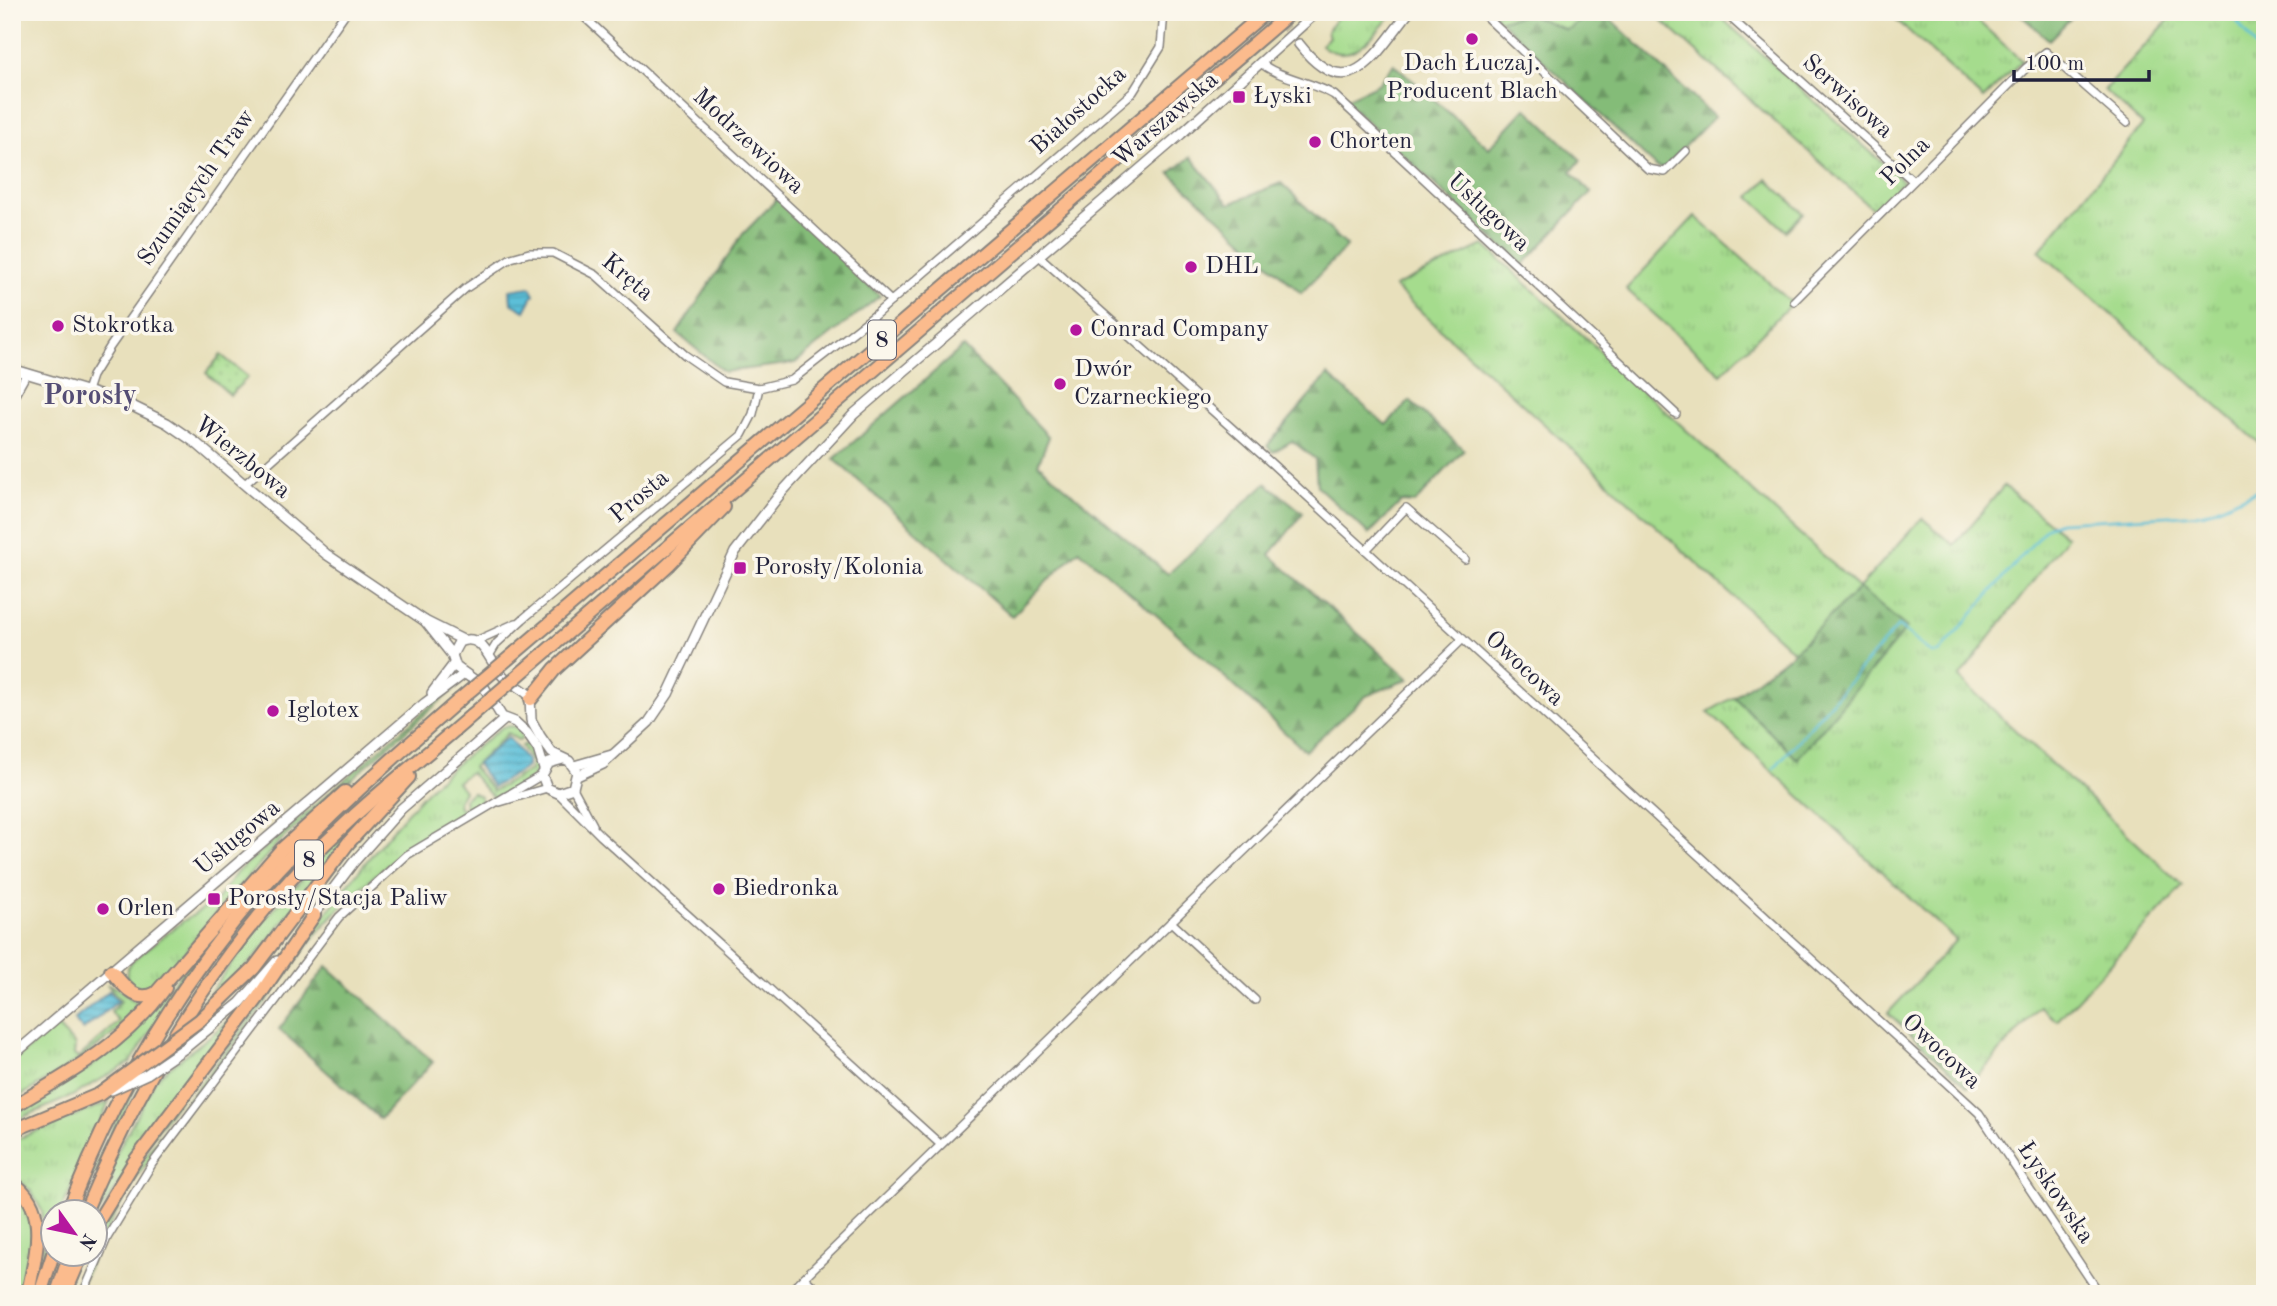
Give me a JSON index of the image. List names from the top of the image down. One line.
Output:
{"streets":{"main road":["8"],"street":["Serwisowa","Białostocka","Warszawska","Modrzewiowa","Polna","Szumiących Traw","Usługowa","Kręta","Wierzbowa","Prosta","Owocowa","Łyskowska"]},"crossings":[["Serwisowa","Polna"],["Białostocka","Kręta"],["Warszawska","Usługowa"],["Warszawska","Wierzbowa"],["Warszawska","Owocowa"],["Modrzewiowa","Kręta"],["Szumiących Traw","Wierzbowa"],["Kręta","Wierzbowa"],["Kręta","Prosta"],["Owocowa","Łyskowska"]],"districts":["Porosły"],"places":{"other":["Dach Łuczaj. Producent Blach","Chorten","DHL","Stokrotka","Conrad Company","Dwór Czarneckiego","Iglotex","Biedronka","Orlen"],"transit":["Łyski","Porosły/Kolonia","Porosły/Stacja Paliw"]},"scale_bar":"100 m","north":"bottom right"}
